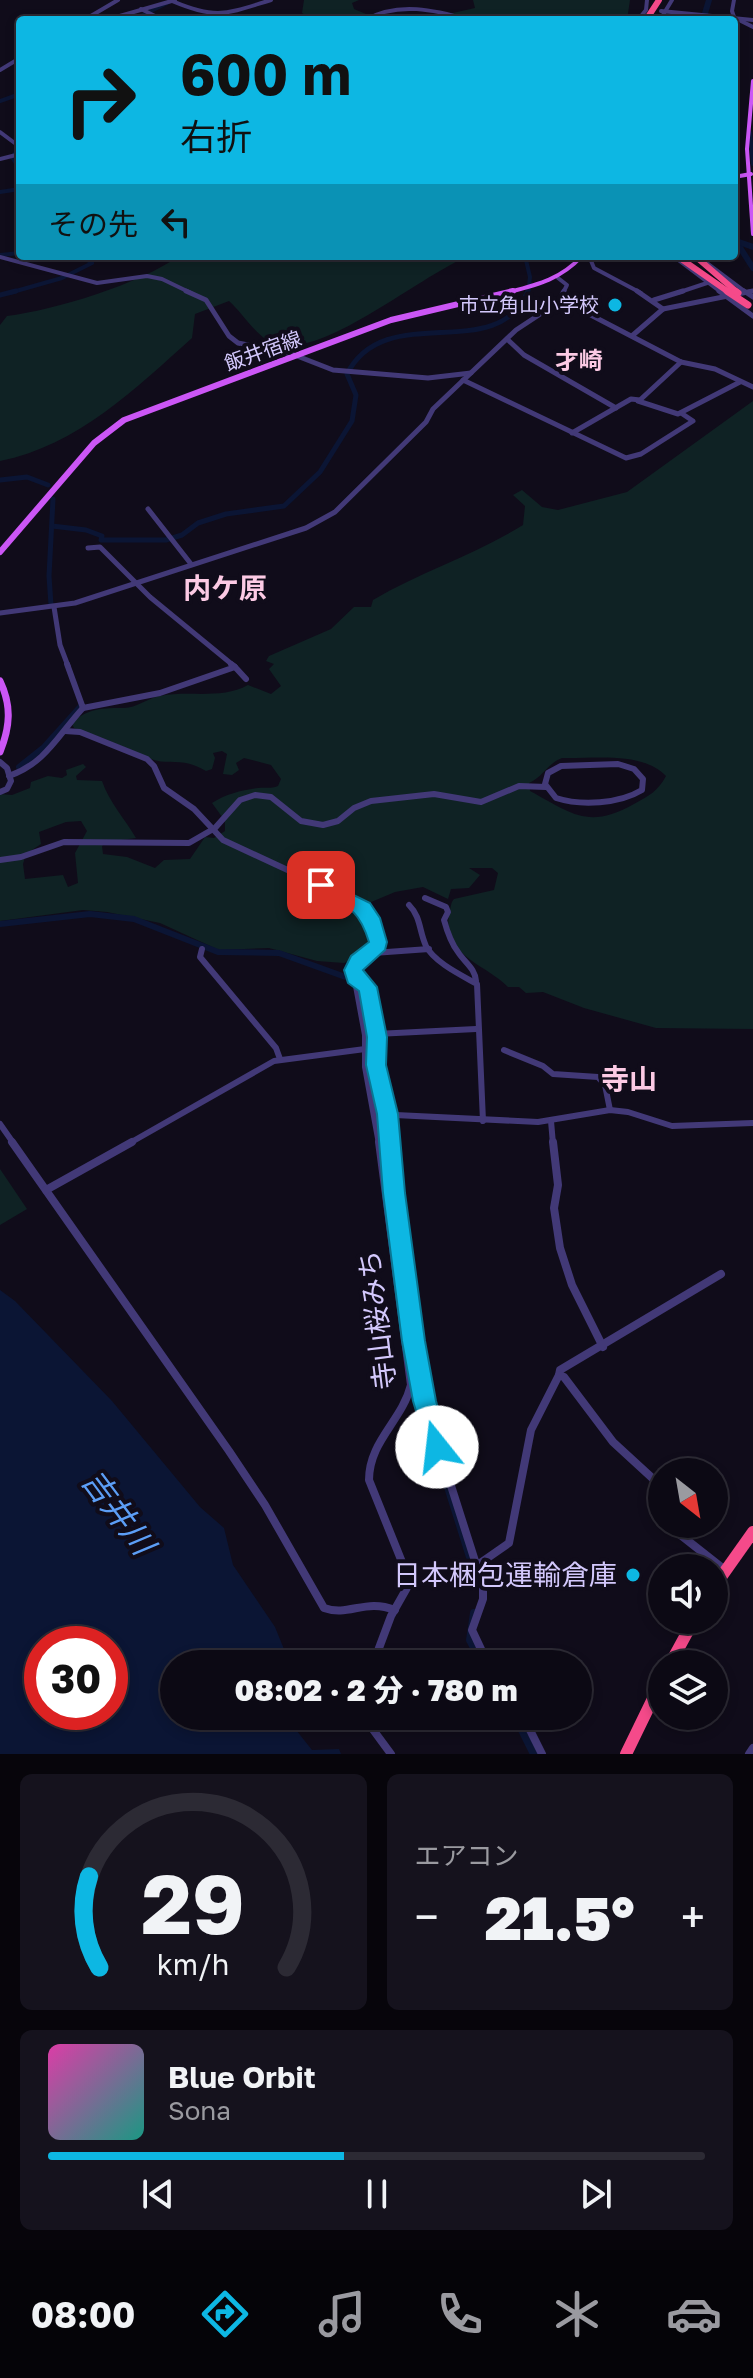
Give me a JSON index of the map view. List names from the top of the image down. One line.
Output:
{"streets":{"main road":["飯井宿線"],"street":["寺山桜みち"]},"districts":["才崎","内ケ原","寺山"],"water":["吉井川"],"places":["市立角山小学校","日本梱包運輸倉庫"],"north":"bottom right","page":{"turn":["600 m","右折"],"then":"その先","limit":"30","trip":"08:02 · 2 分 · 780 m","tile":"エアコン","heat":["−","21.5°","+"],"song":["Blue Orbit","Sona"],"tabs":"08:00","gauge":["29","km/h"]}}
